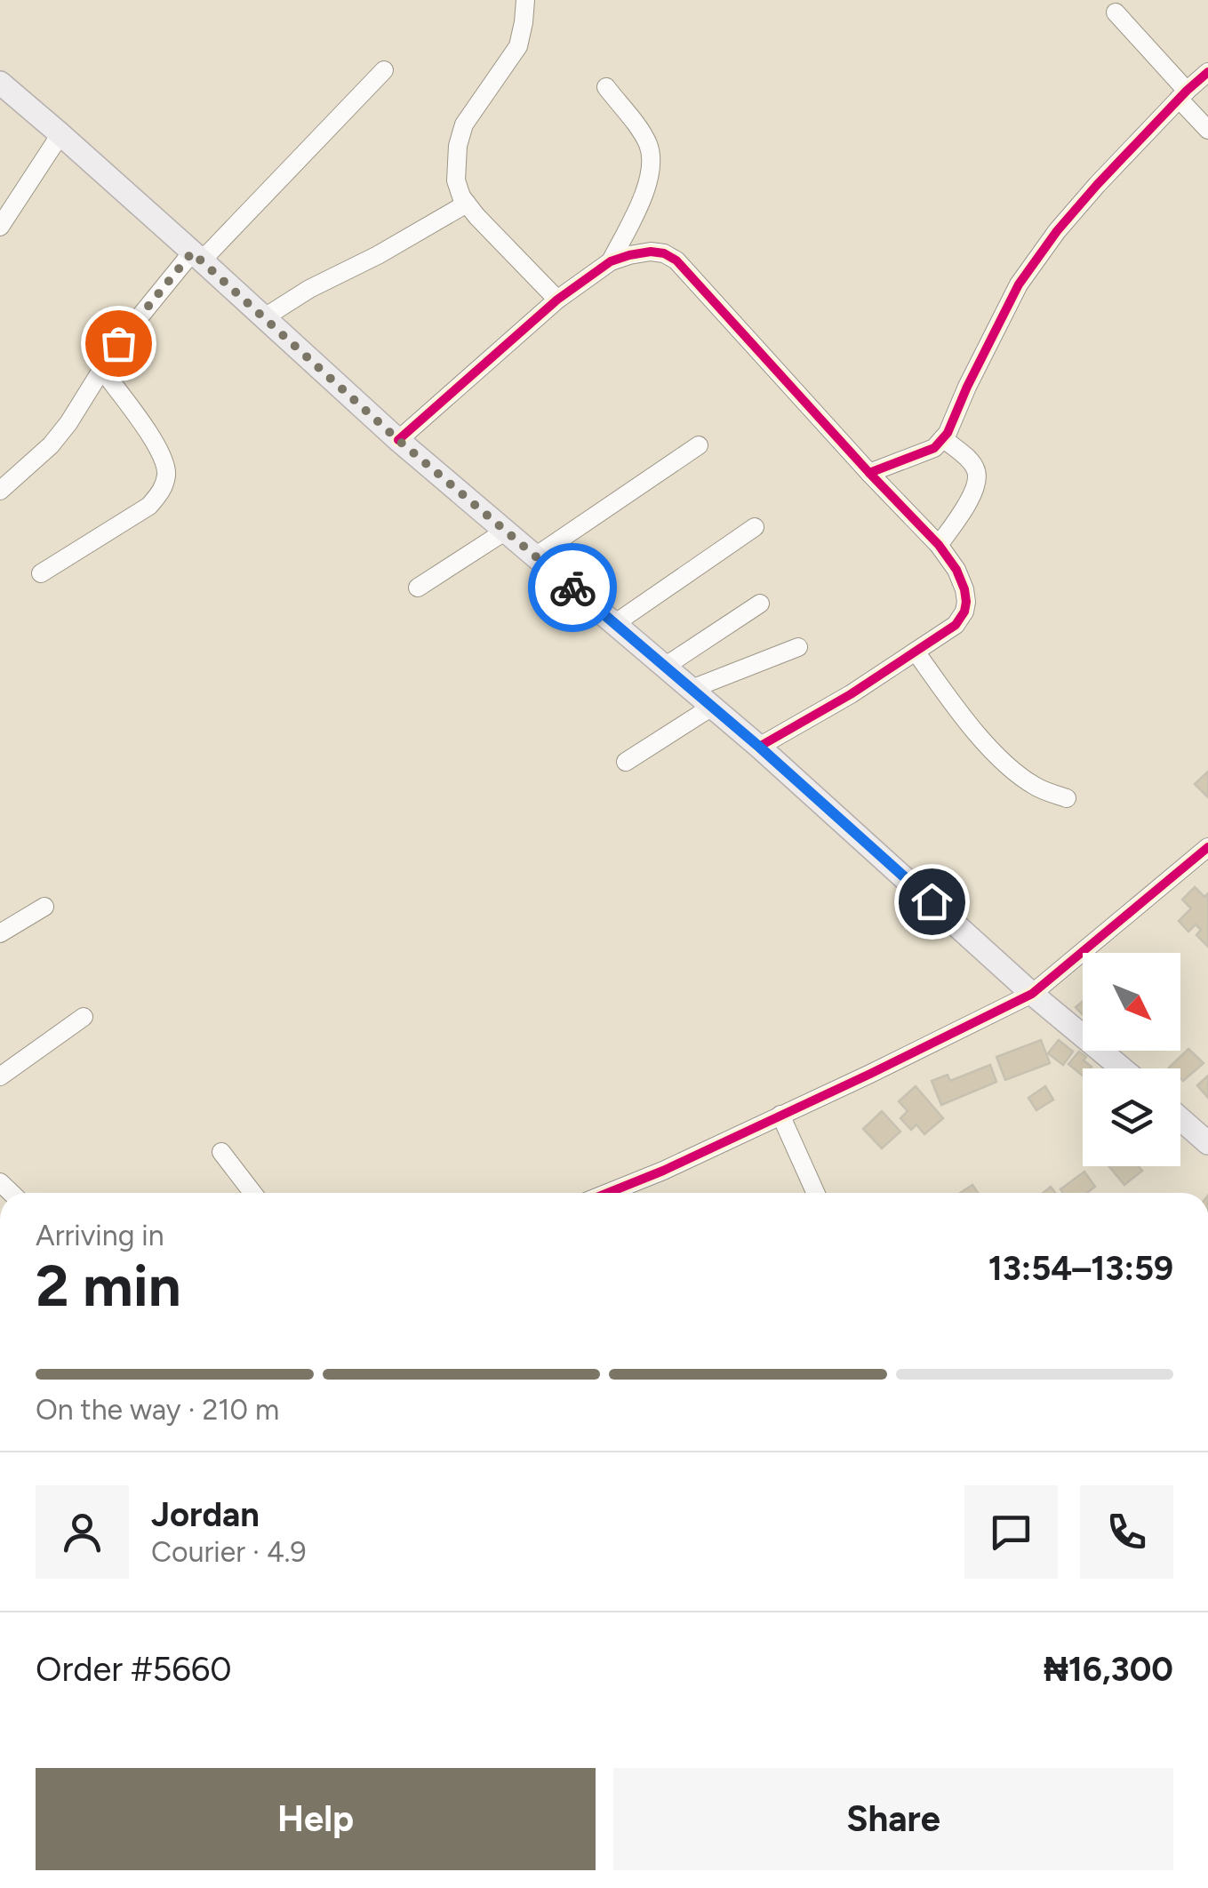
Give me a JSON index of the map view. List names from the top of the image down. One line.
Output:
{"north":"bottom right","page":{"heading":["2 min","Arriving in","13:54–13:59"],"panel":["Jordan","Courier · 4.9","Order #5660","₦16,300"],"bar":"On the way · 210 m","buttons":["Help","Share"]}}
